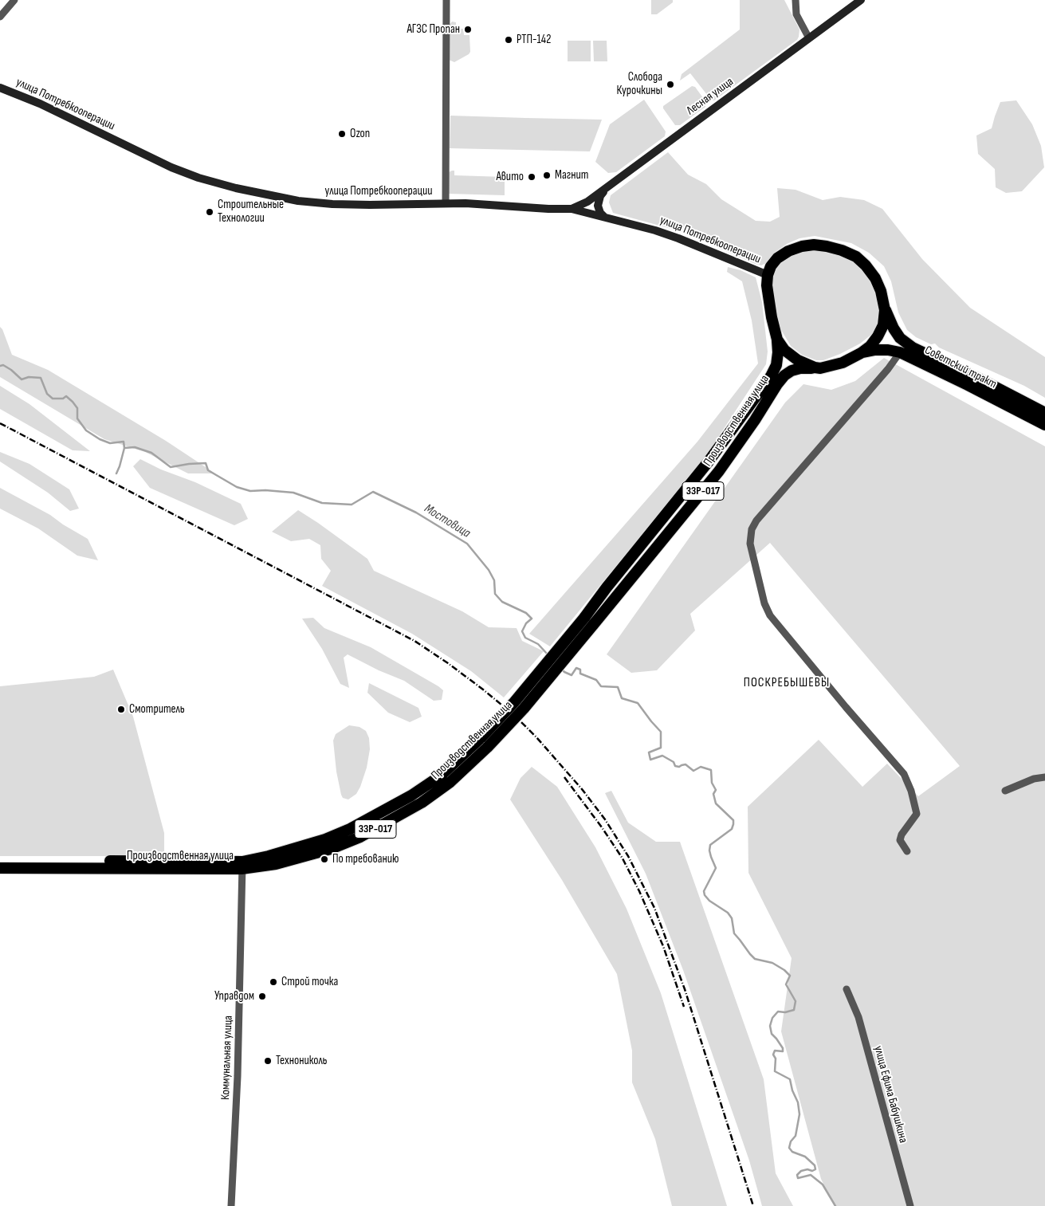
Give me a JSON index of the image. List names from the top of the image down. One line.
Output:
{"streets":{"highway":["Советский тракт","Производственная улица","33Р-017"],"main road":["Лесная улица","улица Потребкооперации"],"street":["Коммунальная улица","улица Ефима Бабушкина"]},"crossings":[["Лесная улица","улица Потребкооперации"],["улица Потребкооперации","Советский тракт"],["улица Потребкооперации","Производственная улица"],["улица Потребкооперации","33Р-017"],["Советский тракт","Производственная улица"],["Советский тракт","33Р-017"],["Производственная улица","33Р-017"],["Производственная улица","Коммунальная улица"]],"districts":["ПОСКРЕБЫШЕВЫ"],"water":["Мостовица"],"places":["АГЗС Пропан","РТП-142","Слобода Курочкины","Ozon","Магнит","Авито","Строительные Технологии","Смотритель","По требованию","Строй точка","Управдом","Технониколь"]}
